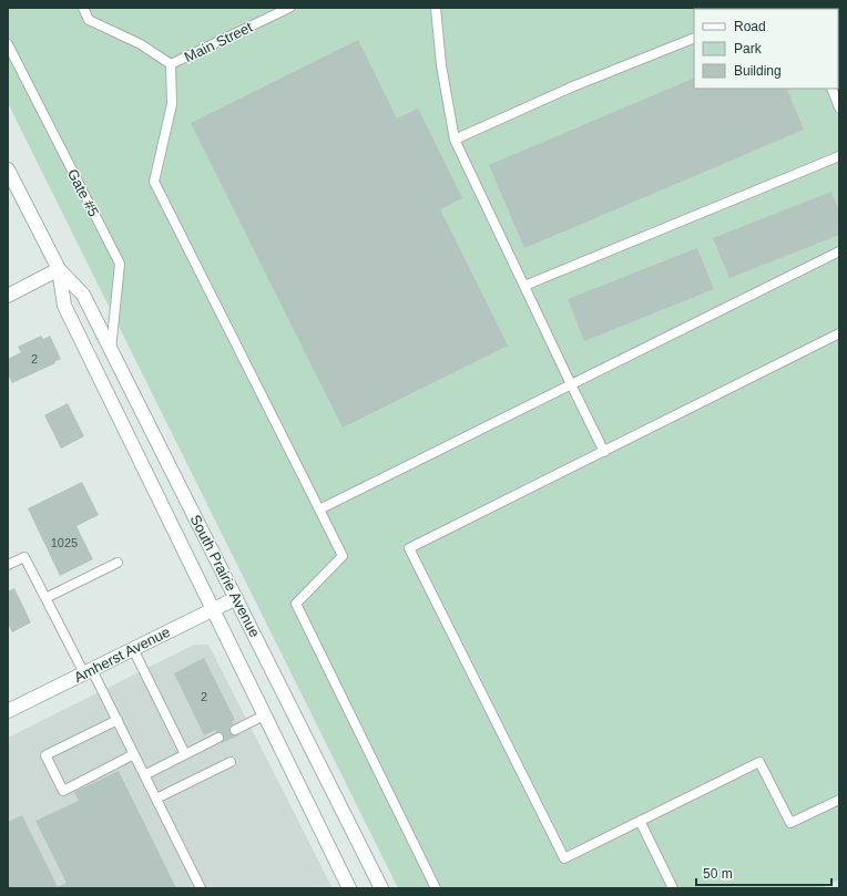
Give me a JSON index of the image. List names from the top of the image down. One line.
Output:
{"streets":{"main road":["South Prairie Avenue","Amherst Avenue"],"lane":["Main Street","Gate #5"]},"crossings":[["Gate #5","South Prairie Avenue"],["South Prairie Avenue","Amherst Avenue"]],"house_numbers":["2","1025","2"],"legend":["Road","Park","Building"],"scale_bar":"50 m"}
